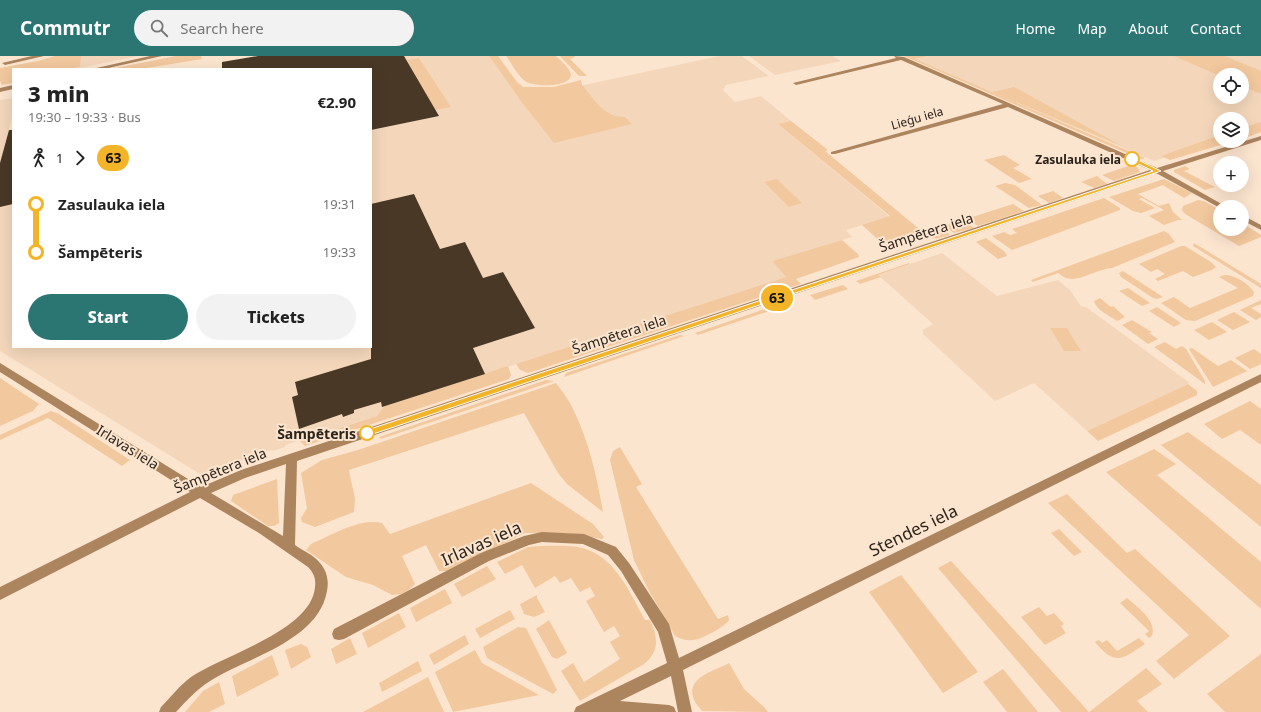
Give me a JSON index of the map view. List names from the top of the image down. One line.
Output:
{"streets":{"street":["Lieģu iela","Šampētera iela","Irlavas iela","Stendes iela"]},"crossings":[["Šampētera iela","Irlavas iela"],["Irlavas iela","Stendes iela"]],"places":["Zasulauka iela","Šampēteris"],"lines":["bus line 63"],"page":{"header":"Commutr","search":"Search here","nav":["Home","Map","About","Contact"],"on_map":"63","map_buttons":["+","−"],"heading":["3 min","19:30 – 19:33 · Bus","€2.90"],"legs":["1","63"],"list":[{"name":"Zasulauka iela","value":"19:31"},{"name":"Šampēteris","value":"19:33"}],"buttons":["Start","Tickets"]}}
